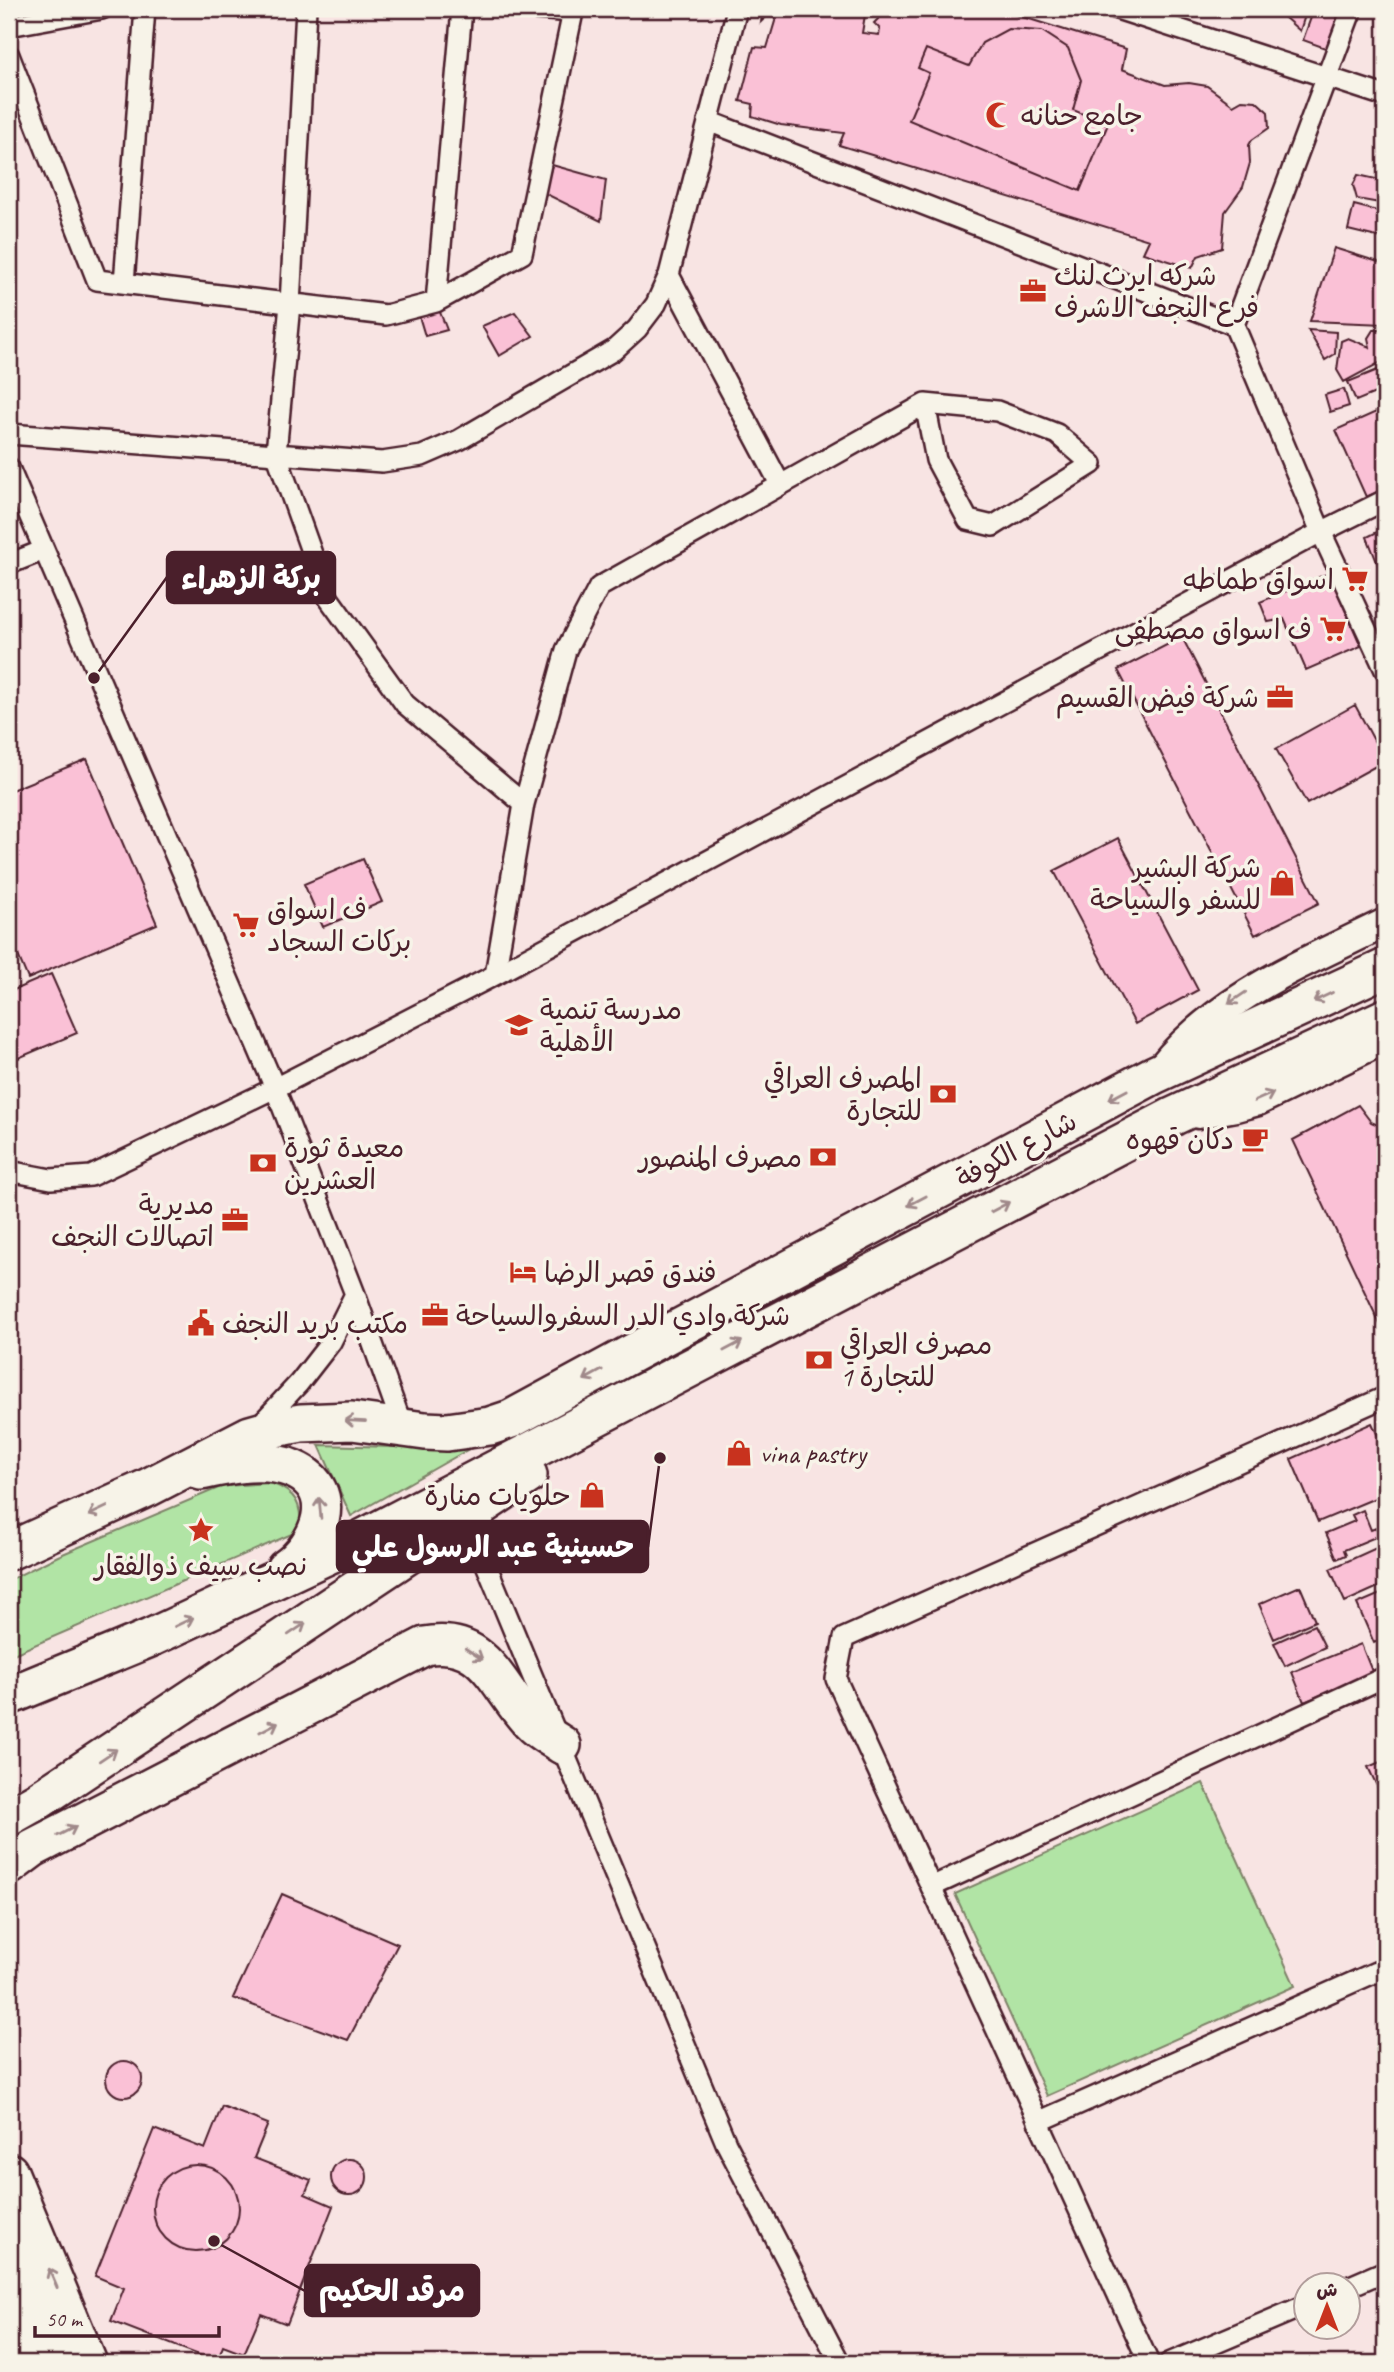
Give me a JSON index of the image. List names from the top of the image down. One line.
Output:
{"streets":{"highway":["شارع الكوفة"]},"places":{"mosque":["جامع حنانه"],"office":["شركه ايرث لنك فرع النجف الاشرف","شركة فيض القسيم","مديرية اتصالات النجف","شركة وادي الدر السفروالسياحة"],"supermarket":["اسواق طماطه","ف اسواق مصطفى","ف اسواق بركات السجاد"],"other":["بركة الزهراء","حسينية عبد الرسول علي","مرقد الحكيم"],"shop":["شركة البشير للسفر والسياحة","vina pastry","حلويات منارة"],"school or university":["مدرسة تنمية الأهلية"],"bank":["المصرف العراقي للتجارة","مصرف المنصور","معيدة ثورة العشرين","مصرف العراقي للتجارة 1"],"cafe":["دكان قهوه"],"hotel":["فندق قصر الرضا"],"public building":["مكتب بريد النجف"],"place":["نصب سيف ذوالفقار"]},"scale_bar":"50 m","north":"top"}
